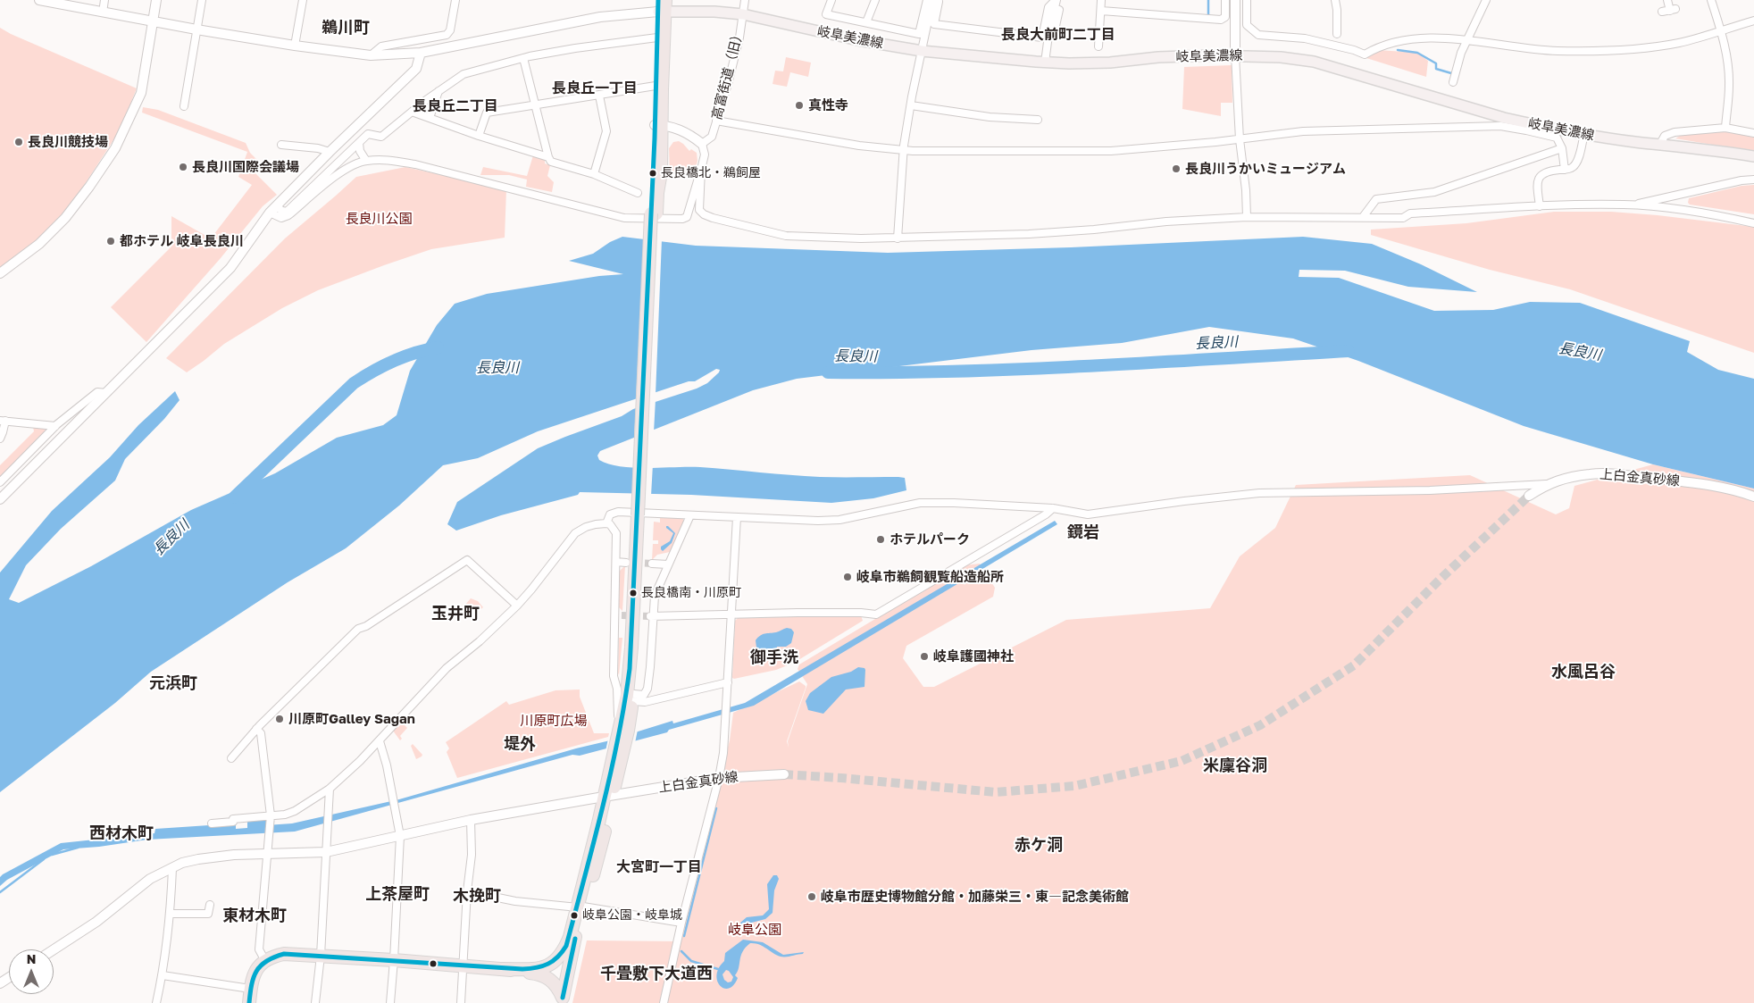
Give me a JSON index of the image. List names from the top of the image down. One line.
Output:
{"streets":{"main road":["岐阜美濃線"],"street":["高富街道（旧）","上白金真砂線"]},"crossings":[["岐阜美濃線","高富街道（旧）"]],"districts":["鵜川町","長良大前町二丁目","長良丘一丁目","長良丘二丁目","鏡岩","玉井町","御手洗","水風呂谷","元浜町","堤外","米廩谷洞","西材木町","赤ケ洞","大宮町一丁目","上茶屋町","木挽町","東材木町","千畳敷下大道西"],"water":["長良川"],"parks":["長良川公園","川原町広場","岐阜公園"],"places":["真性寺","長良川競技場","長良川国際会議場","長良川うかいミュージアム","長良橋北・鵜飼屋","都ホテル 岐阜長良川","ホテルパーク","岐阜市鵜飼観覧船造船所","長良橋南・川原町","岐阜護國神社","川原町Galley Sagan","岐阜市歴史博物館分館・加藤栄三・東―記念美術館","岐阜公園・岐阜城"],"north":"top"}
